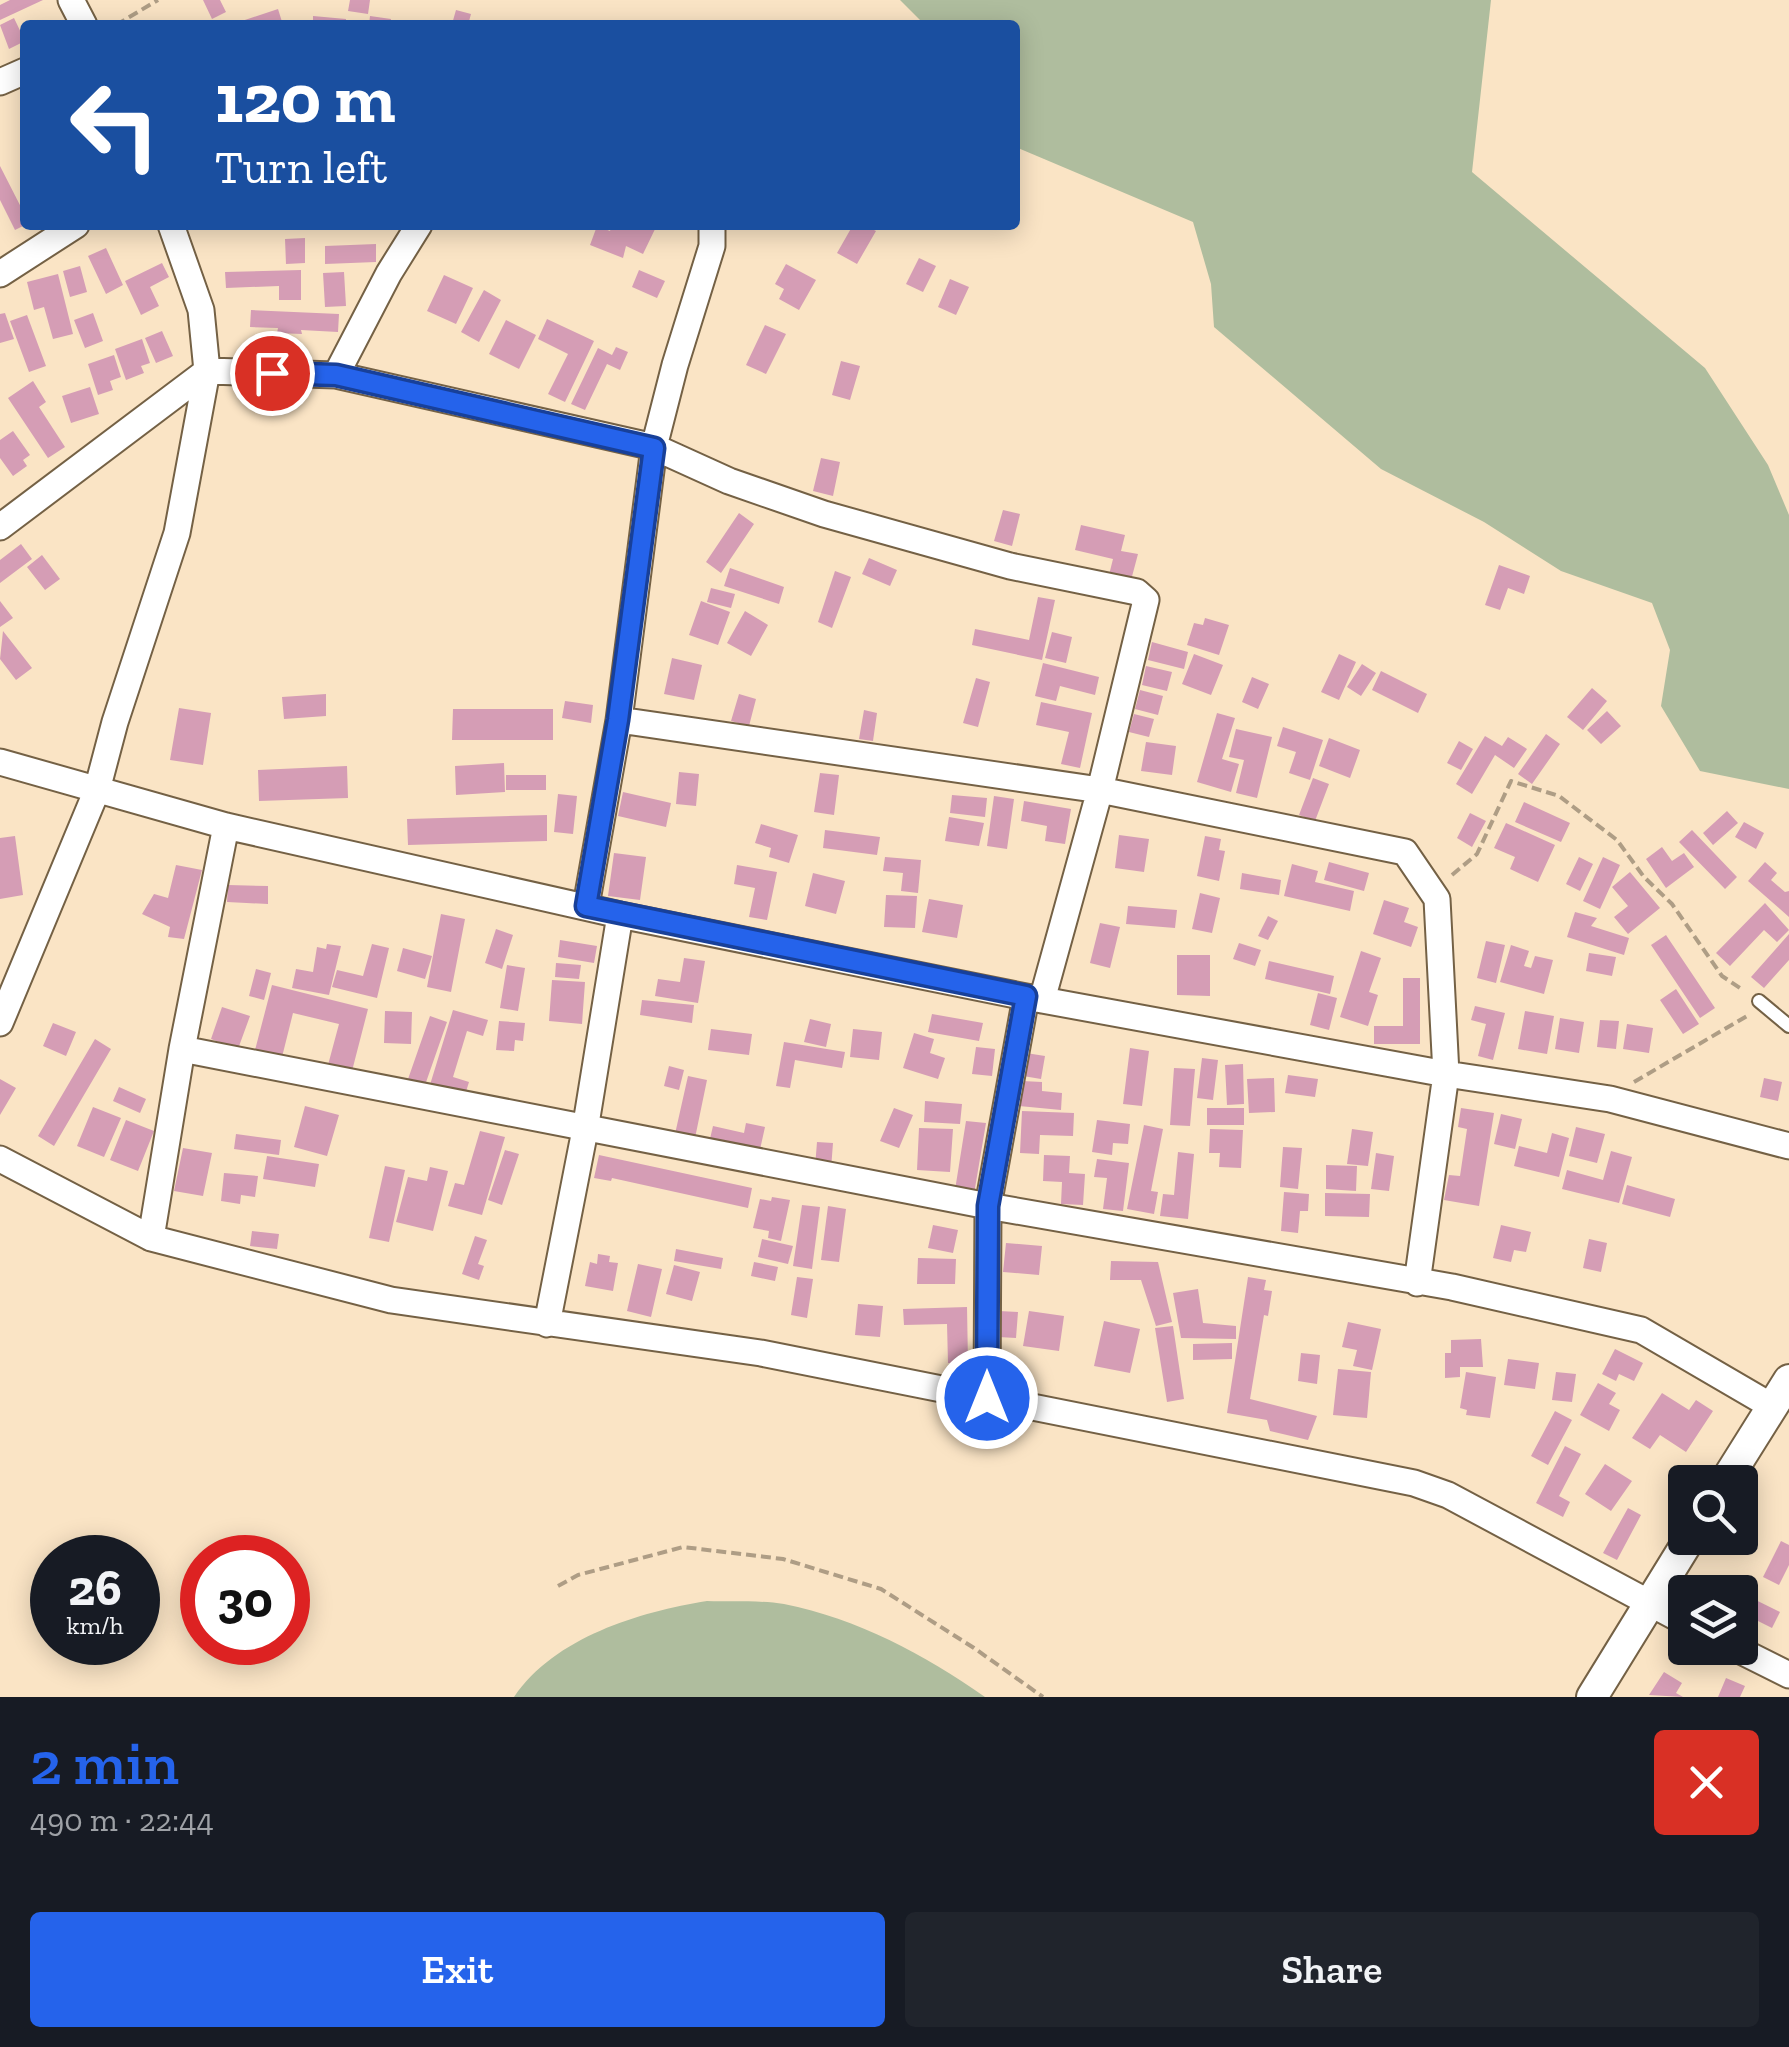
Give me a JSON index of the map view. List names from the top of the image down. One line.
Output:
{"page":{"turn":["120 m","Turn left"],"speed":"26 km/h","limit":"30","heading":["2 min","490 m · 22:44"],"buttons":["Exit","Share"]}}
